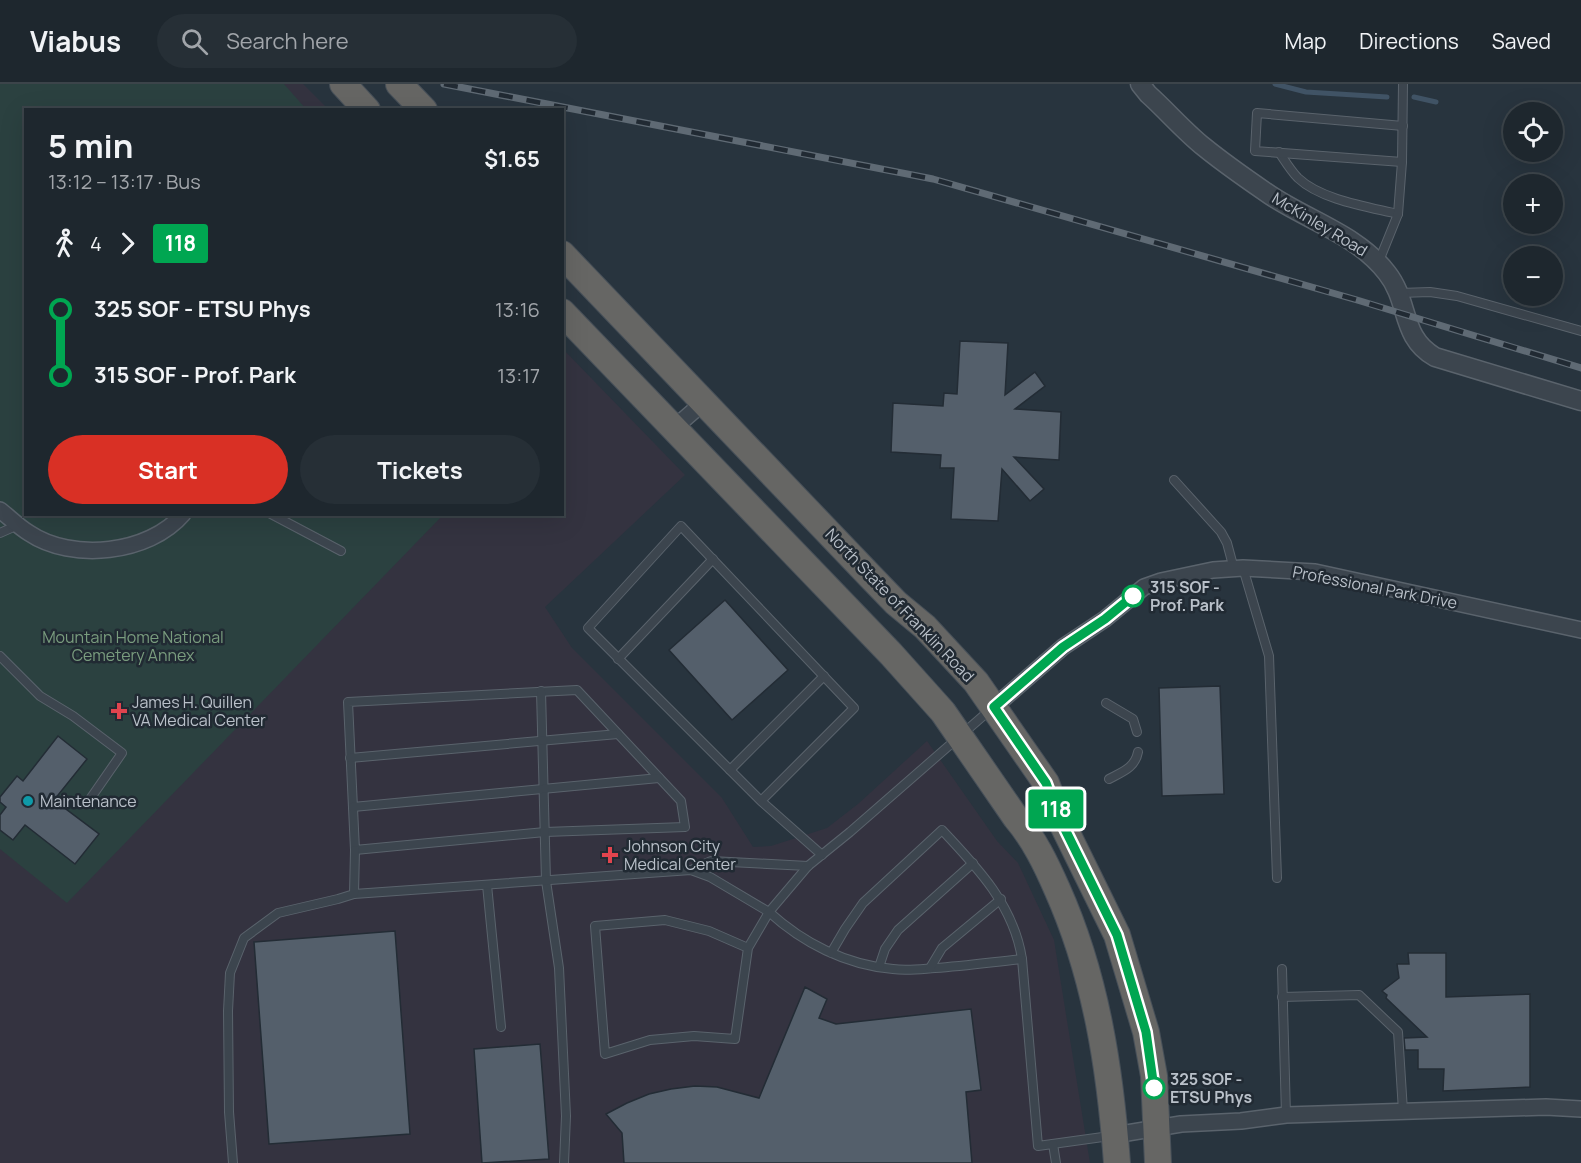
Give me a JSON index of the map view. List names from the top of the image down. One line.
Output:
{"streets":{"highway":["North State of Franklin Road"],"street":["McKinley Road","Professional Park Drive"]},"crossings":[["Professional Park Drive","North State of Franklin Road"]],"parks":["Mountain Home National Cemetery Annex"],"places":{"other":["315 SOF - Prof. Park","Maintenance","325 SOF - ETSU Phys"],"health":["James H. Quillen VA Medical Center","Johnson City Medical Center"]},"lines":["bus line 118"],"page":{"header":"Viabus","search":"Search here","nav":["Map","Directions","Saved"],"on_map":"118","map_buttons":["+","−"],"heading":["5 min","13:12 – 13:17 · Bus","$1.65"],"legs":["4","118"],"list":[{"name":"325 SOF - ETSU Phys","value":"13:16"},{"name":"315 SOF - Prof. Park","value":"13:17"}],"buttons":["Start","Tickets"]}}
